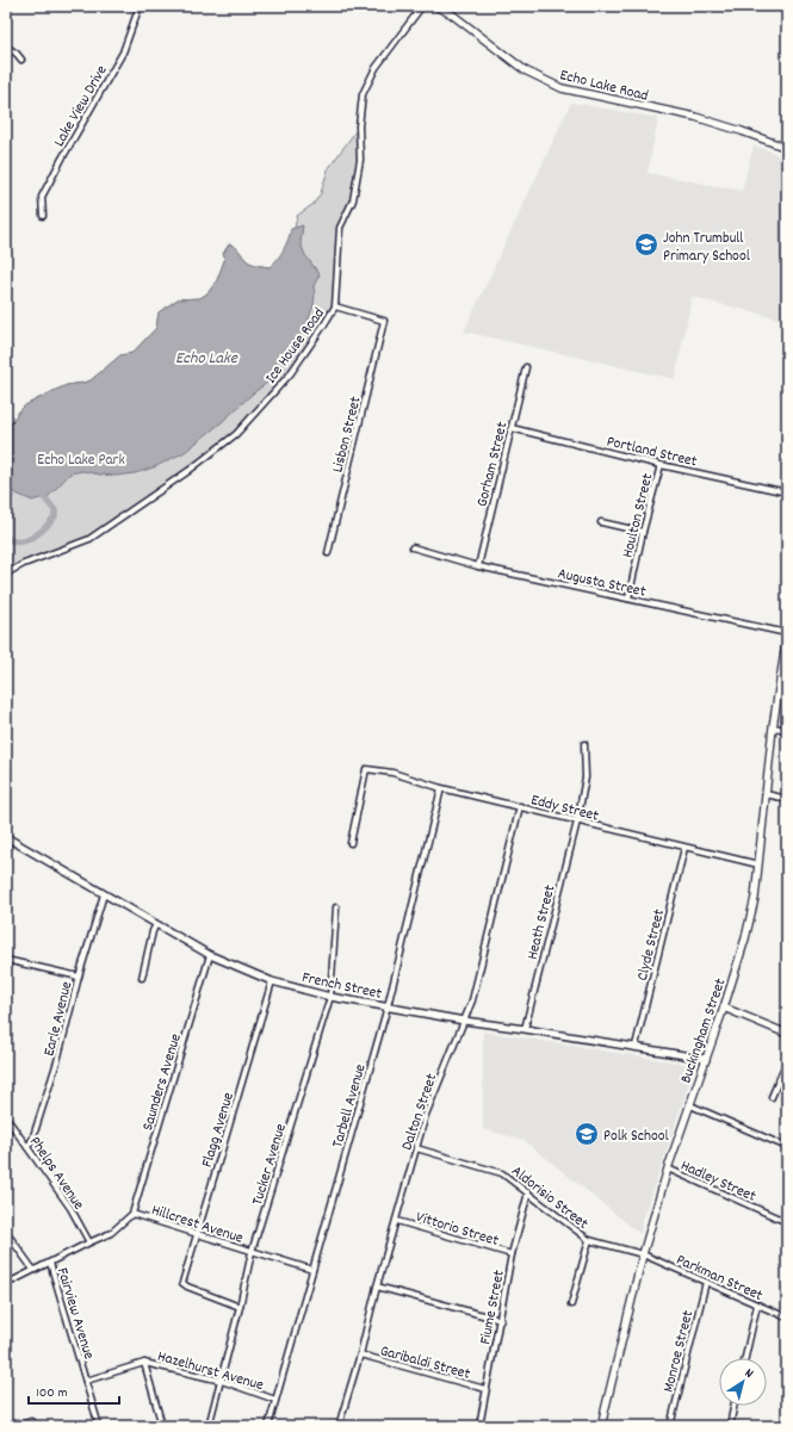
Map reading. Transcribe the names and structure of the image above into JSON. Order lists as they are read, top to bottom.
{
  "streets": {
    "main road": ["Echo Lake Road", "Buckingham Street"],
    "street": [
      "Lake View Drive",
      "Ice House Road",
      "Lisbon Street",
      "Portland Street",
      "Gorham Street",
      "Houlton Street",
      "Augusta Street",
      "Eddy Street",
      "Heath Street",
      "Clyde Street",
      "French Street",
      "Earle Avenue",
      "Saunders Avenue",
      "Tarbell Avenue",
      "Dalton Street",
      "Flagg Avenue",
      "Tucker Avenue",
      "Phelps Avenue",
      "Hadley Street",
      "Aldorisio Street",
      "Hillcrest Avenue",
      "Vittorio Street",
      "Parkman Street",
      "Fiume Street",
      "Fairview Avenue",
      "Monroe Street",
      "Garibaldi Street",
      "Hazelhurst Avenue"
    ]
  },
  "crossings": [
    ["Ice House Road", "Lisbon Street"],
    ["Portland Street", "Gorham Street"],
    ["Portland Street", "Houlton Street"],
    ["Gorham Street", "Augusta Street"],
    ["Houlton Street", "Augusta Street"],
    ["Augusta Street", "Buckingham Street"],
    ["Eddy Street", "Heath Street"],
    ["Eddy Street", "Clyde Street"],
    ["Eddy Street", "Buckingham Street"],
    ["Eddy Street", "Tarbell Avenue"],
    ["Eddy Street", "Dalton Street"],
    ["Heath Street", "French Street"],
    ["Clyde Street", "French Street"],
    ["French Street", "Earle Avenue"],
    ["French Street", "Buckingham Street"],
    ["French Street", "Saunders Avenue"],
    ["French Street", "Tarbell Avenue"],
    ["French Street", "Dalton Street"],
    ["French Street", "Flagg Avenue"],
    ["French Street", "Tucker Avenue"],
    ["Earle Avenue", "Phelps Avenue"],
    ["Buckingham Street", "Hadley Street"],
    ["Buckingham Street", "Aldorisio Street"],
    ["Buckingham Street", "Parkman Street"],
    ["Saunders Avenue", "Hillcrest Avenue"],
    ["Tarbell Avenue", "Hillcrest Avenue"],
    ["Tarbell Avenue", "Hazelhurst Avenue"],
    ["Dalton Street", "Aldorisio Street"],
    ["Dalton Street", "Vittorio Street"],
    ["Dalton Street", "Garibaldi Street"],
    ["Flagg Avenue", "Tucker Avenue"],
    ["Flagg Avenue", "Hillcrest Avenue"],
    ["Tucker Avenue", "Hillcrest Avenue"],
    ["Tucker Avenue", "Hazelhurst Avenue"],
    ["Phelps Avenue", "Hillcrest Avenue"],
    ["Aldorisio Street", "Parkman Street"],
    ["Aldorisio Street", "Fiume Street"],
    ["Hillcrest Avenue", "Fairview Avenue"],
    ["Vittorio Street", "Fiume Street"],
    ["Parkman Street", "Monroe Street"],
    ["Fiume Street", "Garibaldi Street"],
    ["Fairview Avenue", "Hazelhurst Avenue"]
  ],
  "water": ["Echo Lake"],
  "parks": ["Echo Lake Park"],
  "places": {
    "school or university": ["John Trumbull Primary School", "Polk School"]
  },
  "scale_bar": "100 m",
  "north": "top right"
}
